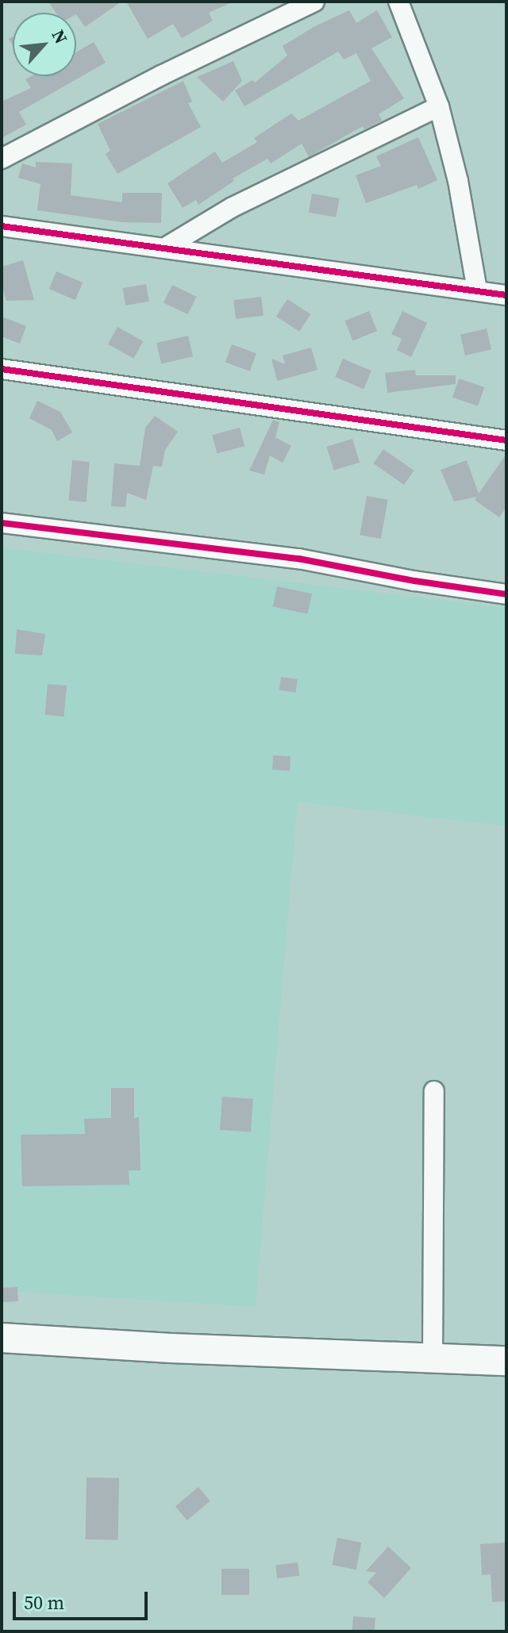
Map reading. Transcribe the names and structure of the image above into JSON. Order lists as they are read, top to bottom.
{
  "scale_bar": "50 m",
  "north": "top right"
}
